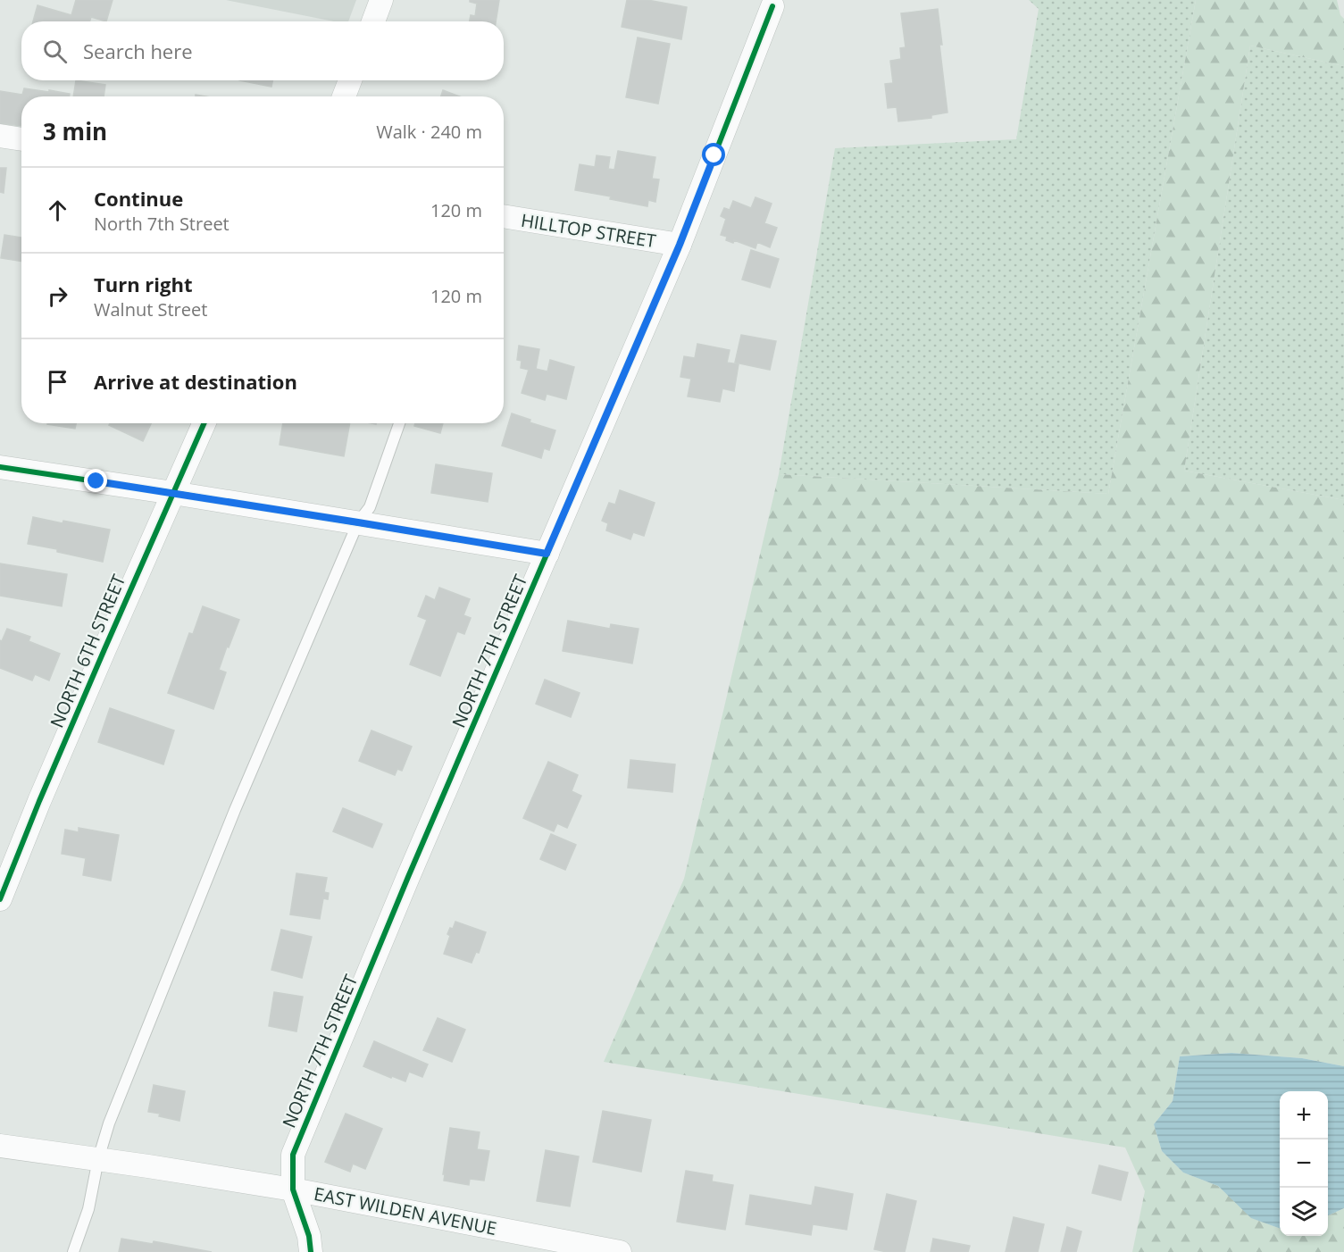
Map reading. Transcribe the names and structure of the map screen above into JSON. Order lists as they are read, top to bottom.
{
  "streets": {
    "street": [
      "HILLTOP STREET",
      "NORTH 6TH STREET",
      "NORTH 7TH STREET",
      "EAST WILDEN AVENUE"
    ]
  },
  "crossings": [
    ["HILLTOP STREET", "NORTH 7TH STREET"],
    ["NORTH 7TH STREET", "EAST WILDEN AVENUE"]
  ],
  "page": {
    "search": "Search here",
    "heading": ["3 min", "Walk · 240 m"],
    "list": [
      ["Continue", "North 7th Street", "120 m"],
      ["Turn right", "Walnut Street", "120 m"],
      "Arrive at destination"
    ],
    "map_buttons": ["+", "−"]
  }
}
